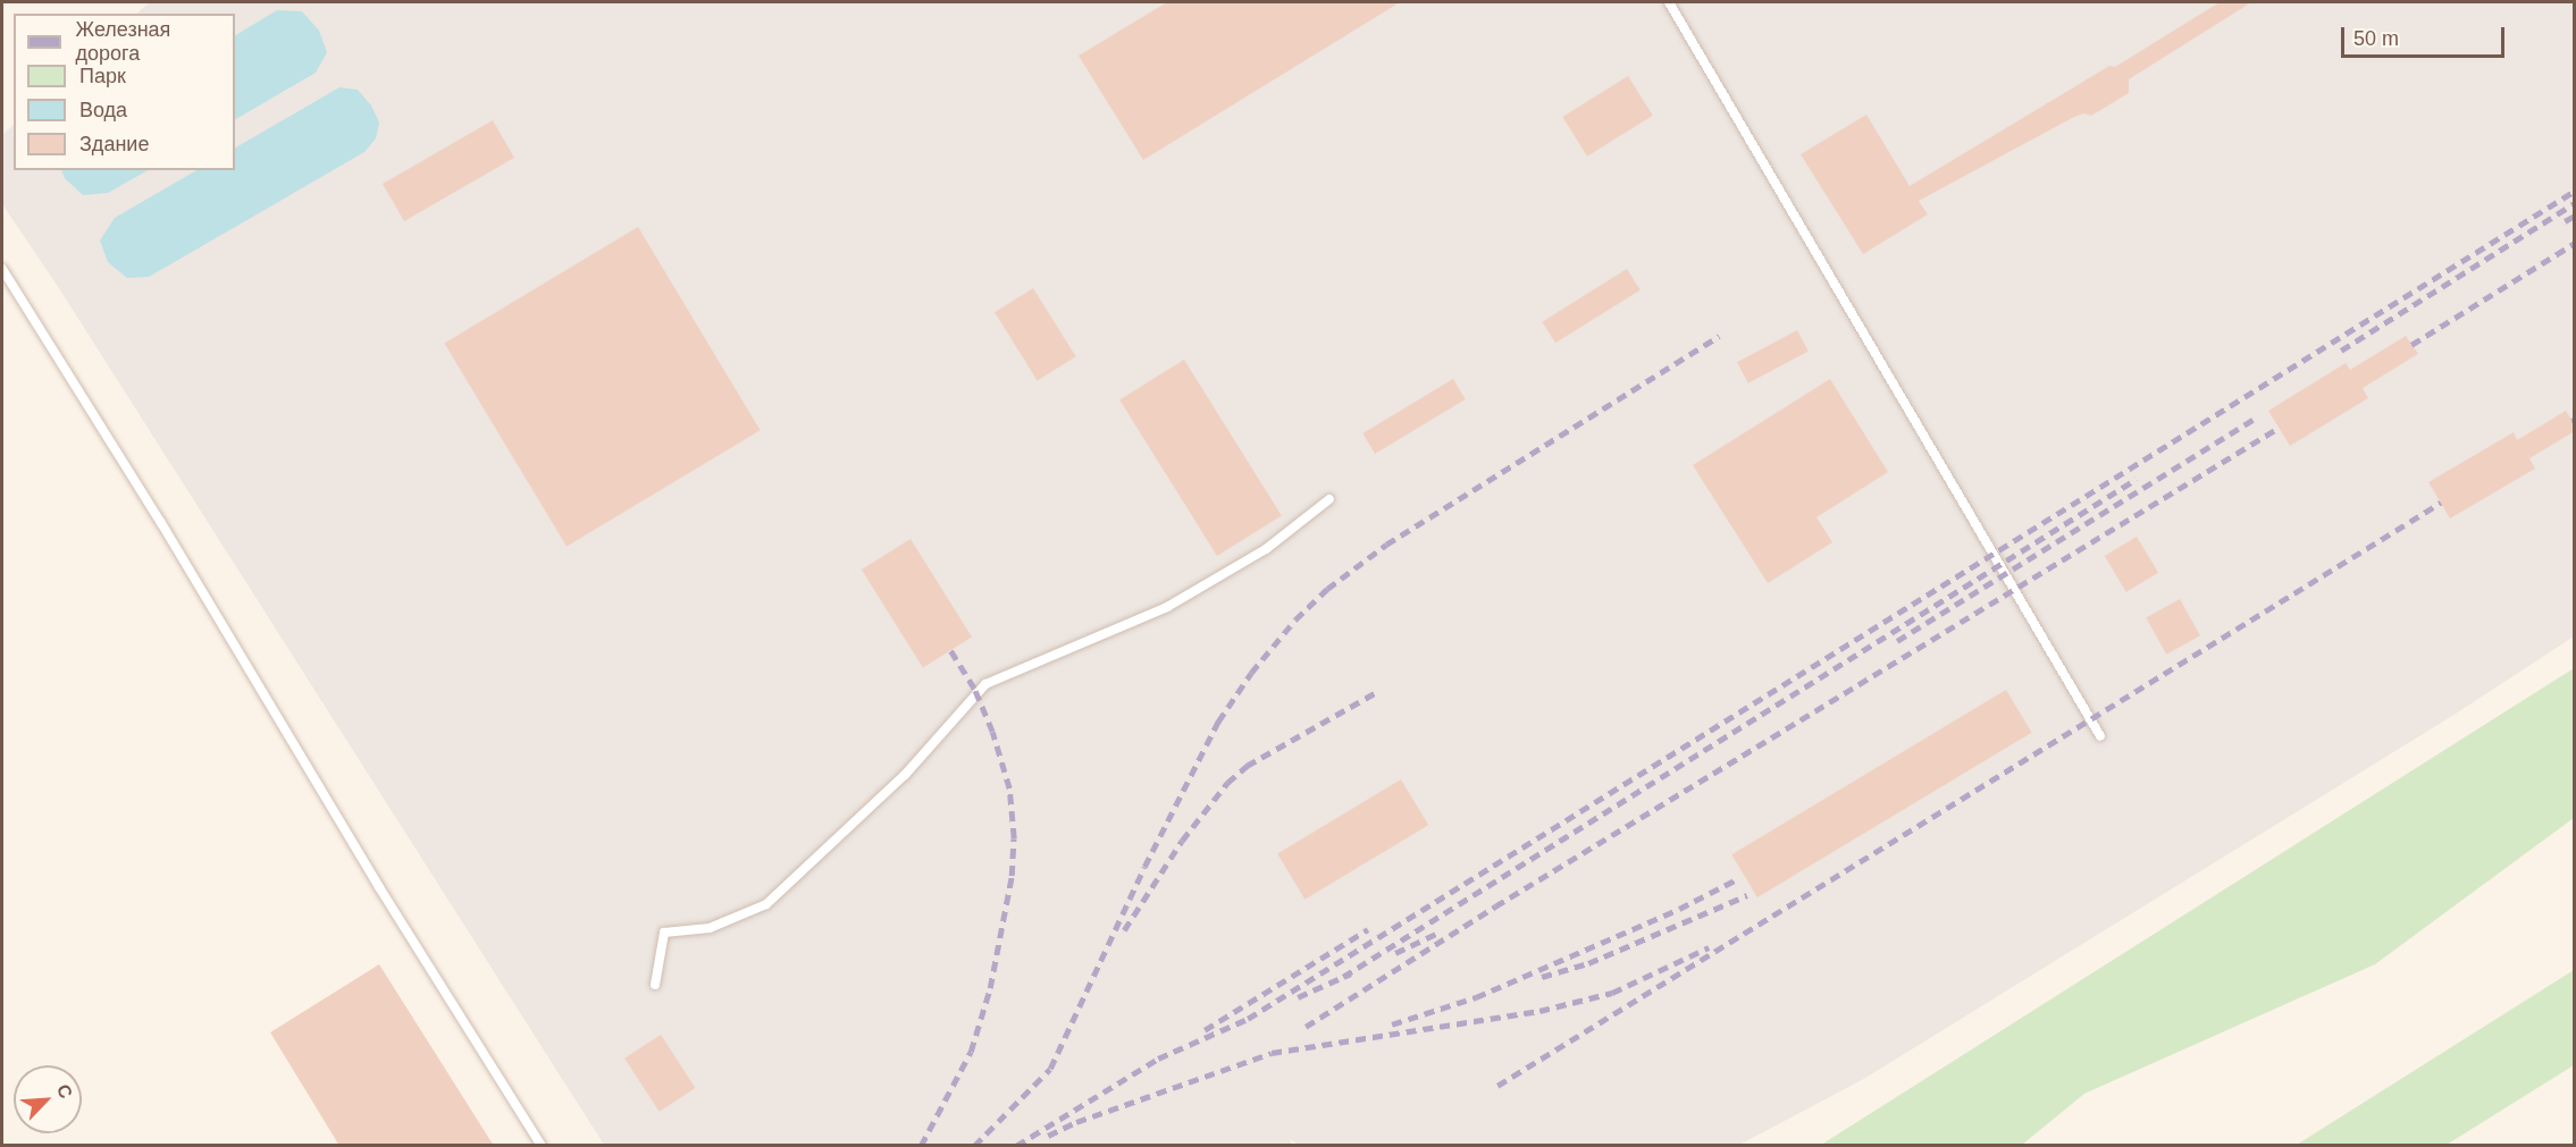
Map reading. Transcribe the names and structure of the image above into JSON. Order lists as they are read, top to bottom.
{
  "legend": [
    "Железная дорога",
    "Парк",
    "Вода",
    "Здание"
  ],
  "scale_bar": "50 m",
  "north": "top right"
}
